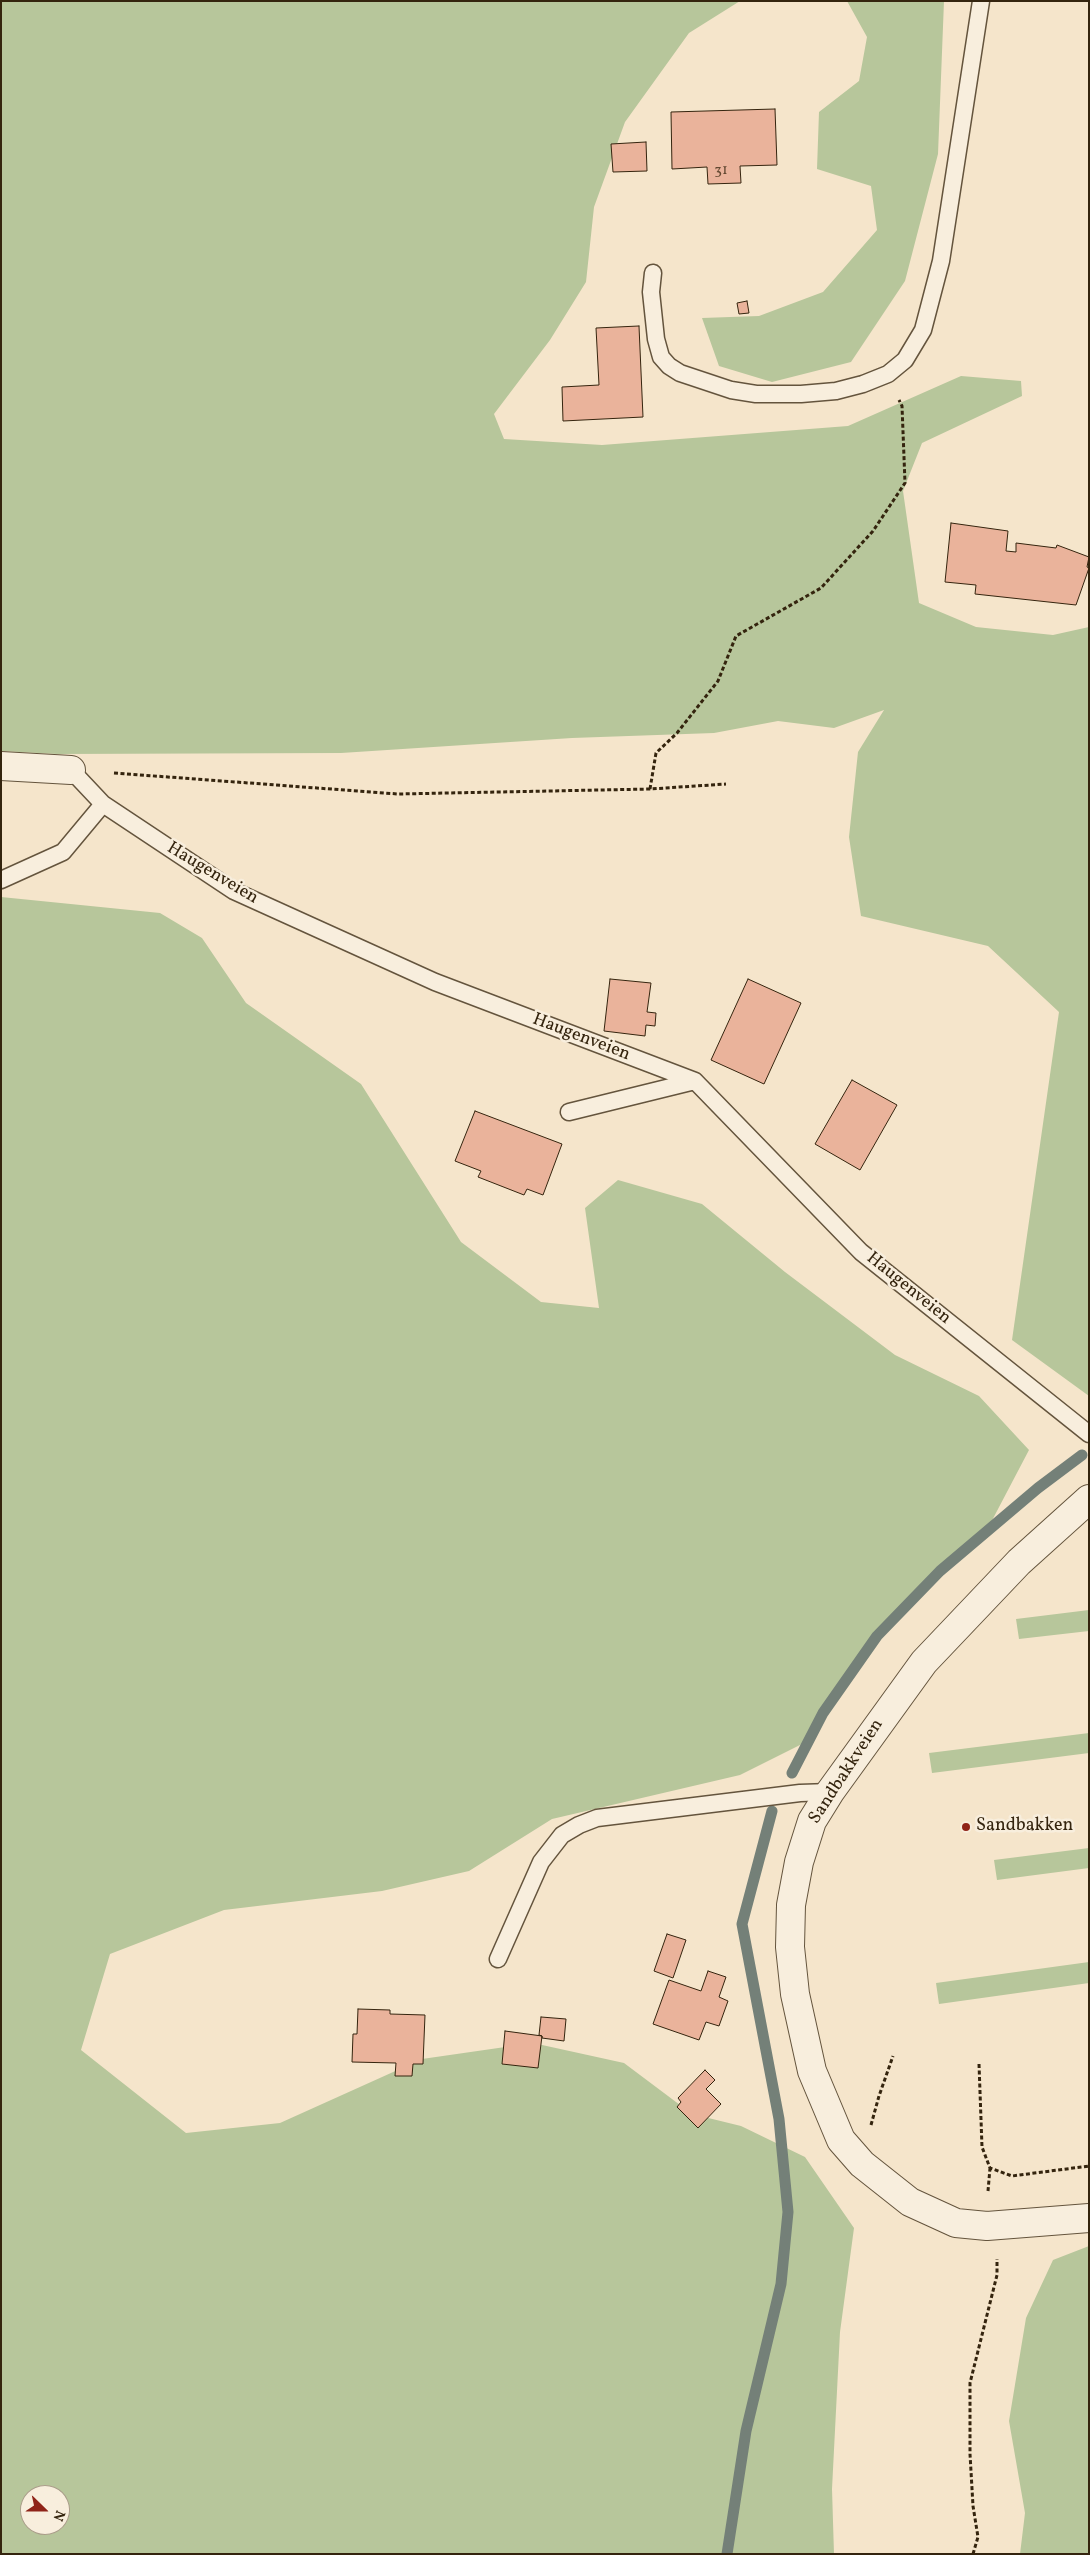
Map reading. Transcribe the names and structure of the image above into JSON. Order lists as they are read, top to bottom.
{
  "streets": {
    "street": ["Sandbakkveien"],
    "lane": ["Haugenveien"]
  },
  "places": ["Sandbakken"],
  "house_numbers": ["31"],
  "north": "right"
}
